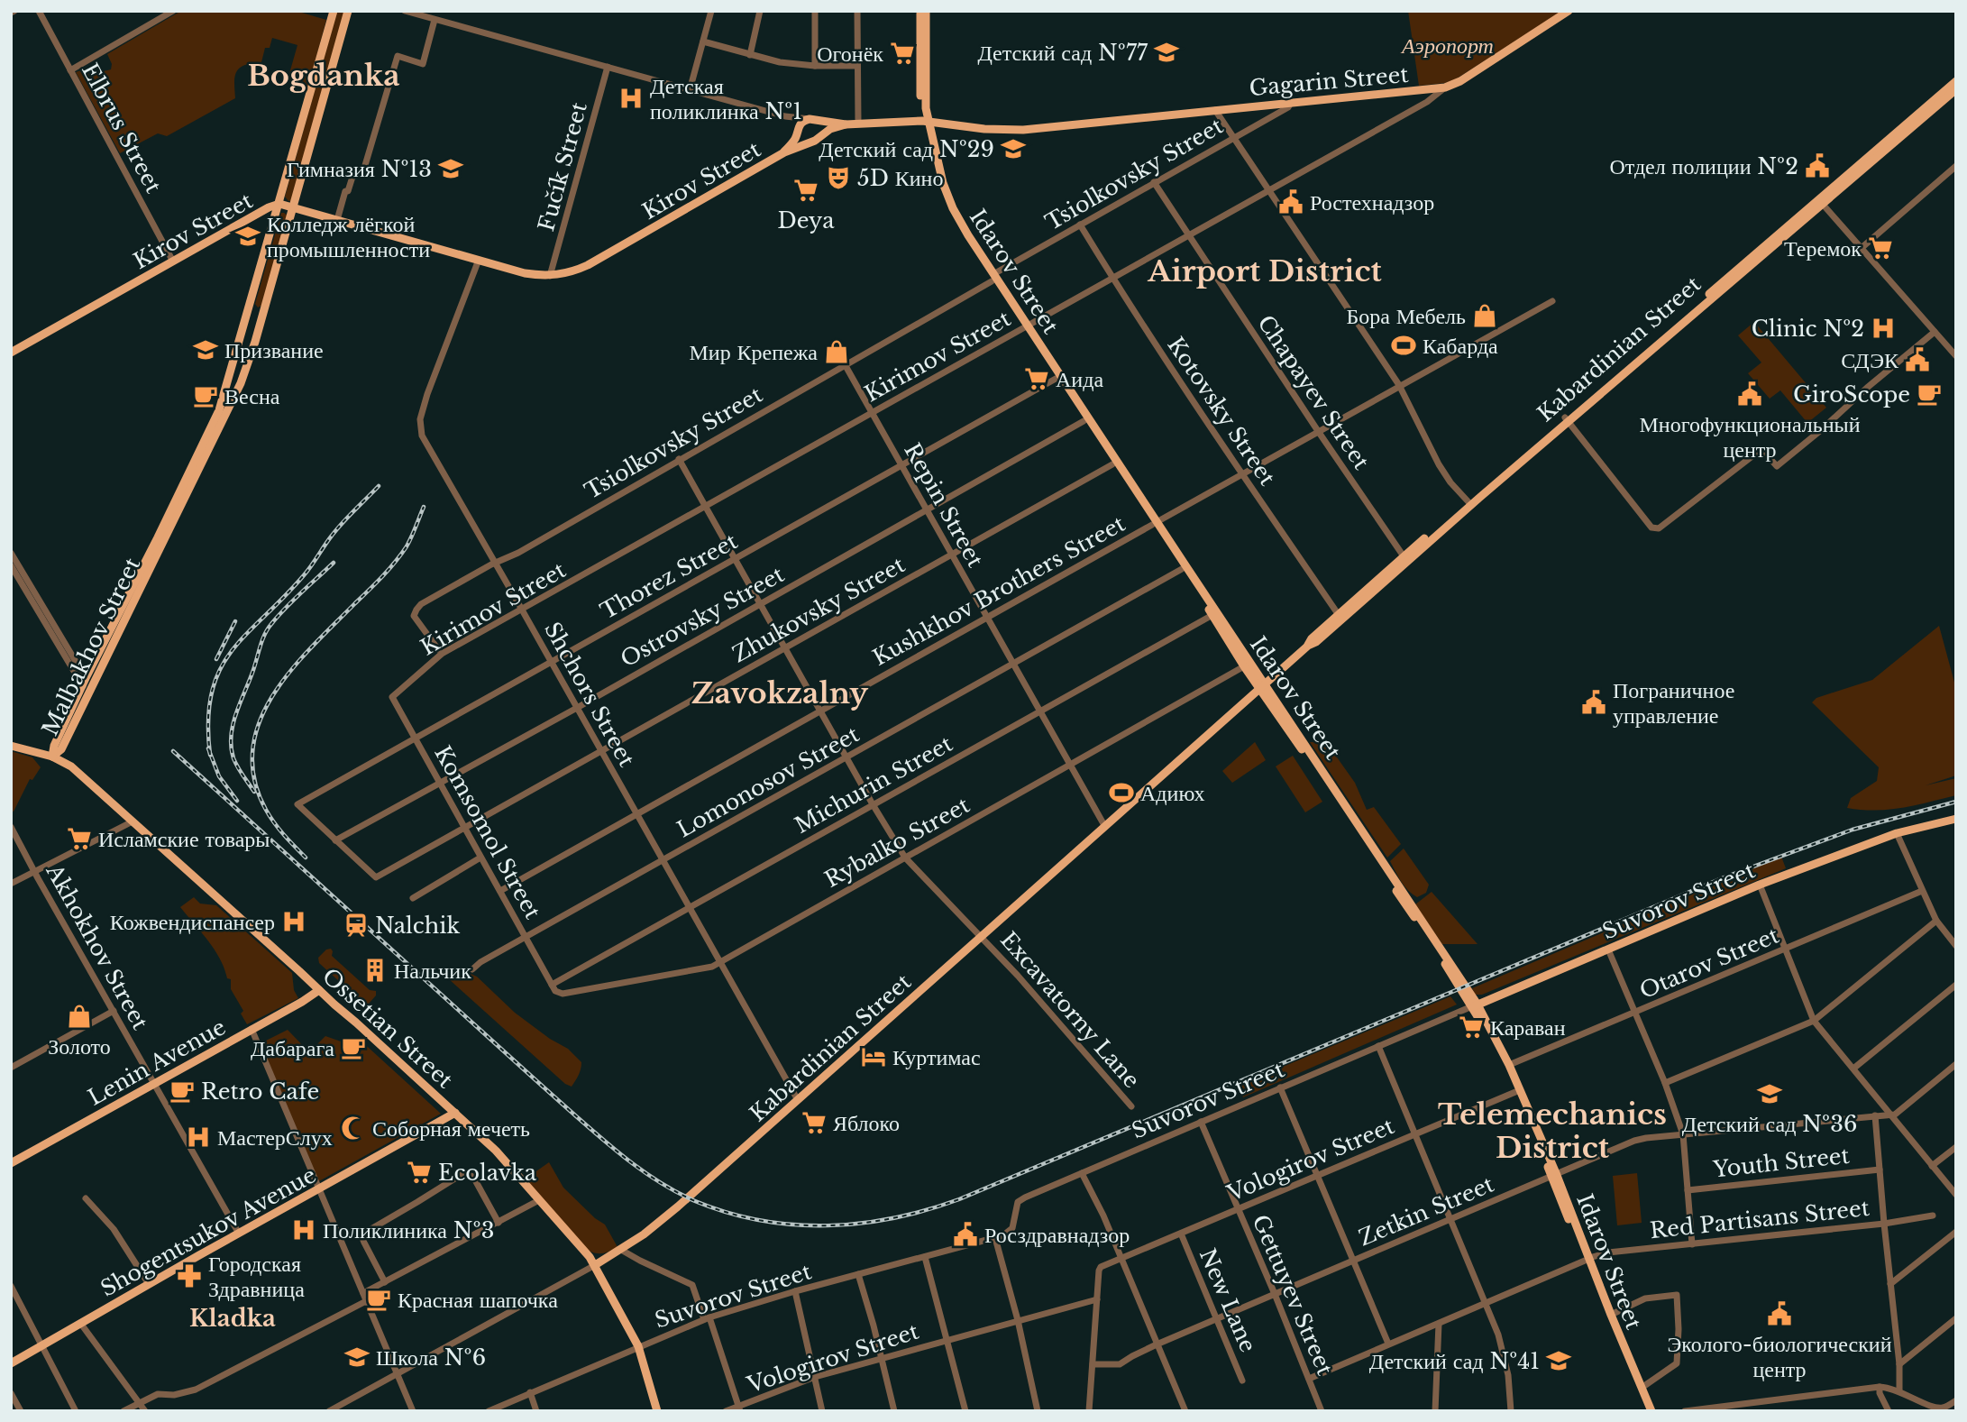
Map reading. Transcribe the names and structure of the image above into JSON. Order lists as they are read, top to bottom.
{
  "streets": {
    "main road": [
      "Gagarin Street",
      "Kirov Street",
      "Idarov Street",
      "Kabardinian Street",
      "Kirimov Street",
      "Malbakhov Street",
      "Suvorov Street",
      "Ossetian Street",
      "Lenin Avenue",
      "Shogentsukov Avenue"
    ],
    "street": [
      "Elbrus Street",
      "Fučík Street",
      "Tsiolkovsky Street",
      "Chapayev Street",
      "Kotovsky Street",
      "Repin Street",
      "Thorez Street",
      "Kushkhov Brothers Street",
      "Zhukovsky Street",
      "Ostrovsky Street",
      "Shchors Street",
      "Lomonosov Street",
      "Michurin Street",
      "Komsomol Street",
      "Rybalko Street",
      "Akhokhov Street",
      "Otarov Street",
      "Excavatorny Lane",
      "Vologirov Street",
      "Youth Street",
      "Zetkin Street",
      "Red Partisans Street",
      "Gettuyev Street",
      "New Lane"
    ]
  },
  "crossings": [
    ["Gagarin Street", "Tsiolkovsky Street"],
    ["Gagarin Street", "Idarov Street"],
    ["Gagarin Street", "Kirimov Street"],
    ["Elbrus Street", "Kirov Street"],
    ["Fučík Street", "Kirov Street"],
    ["Tsiolkovsky Street", "Idarov Street"],
    ["Tsiolkovsky Street", "Chapayev Street"],
    ["Tsiolkovsky Street", "Kotovsky Street"],
    ["Tsiolkovsky Street", "Repin Street"],
    ["Tsiolkovsky Street", "Shchors Street"],
    ["Tsiolkovsky Street", "Excavatorny Lane"],
    ["Kirov Street", "Malbakhov Street"],
    ["Kirov Street", "Shchors Street"],
    ["Idarov Street", "Kabardinian Street"],
    ["Idarov Street", "Kirimov Street"],
    ["Idarov Street", "Thorez Street"],
    ["Idarov Street", "Kushkhov Brothers Street"],
    ["Idarov Street", "Zhukovsky Street"],
    ["Idarov Street", "Ostrovsky Street"],
    ["Idarov Street", "Lomonosov Street"],
    ["Idarov Street", "Michurin Street"],
    ["Idarov Street", "Rybalko Street"],
    ["Idarov Street", "Suvorov Street"],
    ["Idarov Street", "Otarov Street"],
    ["Idarov Street", "Vologirov Street"],
    ["Idarov Street", "Zetkin Street"],
    ["Idarov Street", "Red Partisans Street"],
    ["Kabardinian Street", "Chapayev Street"],
    ["Kabardinian Street", "Kotovsky Street"],
    ["Kabardinian Street", "Repin Street"],
    ["Kabardinian Street", "Shchors Street"],
    ["Kabardinian Street", "Excavatorny Lane"],
    ["Kabardinian Street", "Ossetian Street"],
    ["Kirimov Street", "Chapayev Street"],
    ["Kirimov Street", "Kotovsky Street"],
    ["Kirimov Street", "Repin Street"],
    ["Kirimov Street", "Shchors Street"],
    ["Kirimov Street", "Komsomol Street"],
    ["Kirimov Street", "Excavatorny Lane"],
    ["Chapayev Street", "Kushkhov Brothers Street"],
    ["Kotovsky Street", "Kushkhov Brothers Street"],
    ["Repin Street", "Thorez Street"],
    ["Repin Street", "Kushkhov Brothers Street"],
    ["Repin Street", "Zhukovsky Street"],
    ["Repin Street", "Ostrovsky Street"],
    ["Repin Street", "Lomonosov Street"],
    ["Repin Street", "Michurin Street"],
    ["Repin Street", "Rybalko Street"],
    ["Thorez Street", "Zhukovsky Street"],
    ["Thorez Street", "Ostrovsky Street"],
    ["Thorez Street", "Shchors Street"],
    ["Thorez Street", "Komsomol Street"],
    ["Thorez Street", "Excavatorny Lane"],
    ["Kushkhov Brothers Street", "Shchors Street"],
    ["Kushkhov Brothers Street", "Komsomol Street"],
    ["Kushkhov Brothers Street", "Excavatorny Lane"],
    ["Zhukovsky Street", "Ostrovsky Street"],
    ["Zhukovsky Street", "Shchors Street"],
    ["Zhukovsky Street", "Komsomol Street"],
    ["Zhukovsky Street", "Excavatorny Lane"],
    ["Ostrovsky Street", "Shchors Street"],
    ["Ostrovsky Street", "Komsomol Street"],
    ["Ostrovsky Street", "Excavatorny Lane"],
    ["Malbakhov Street", "Ossetian Street"],
    ["Shchors Street", "Lomonosov Street"],
    ["Shchors Street", "Michurin Street"],
    ["Shchors Street", "Rybalko Street"],
    ["Lomonosov Street", "Komsomol Street"],
    ["Lomonosov Street", "Excavatorny Lane"],
    ["Michurin Street", "Komsomol Street"],
    ["Michurin Street", "Rybalko Street"],
    ["Michurin Street", "Excavatorny Lane"],
    ["Komsomol Street", "Rybalko Street"],
    ["Rybalko Street", "Excavatorny Lane"],
    ["Suvorov Street", "Ossetian Street"],
    ["Suvorov Street", "Gettuyev Street"],
    ["Akhokhov Street", "Lenin Avenue"],
    ["Akhokhov Street", "Shogentsukov Avenue"],
    ["Ossetian Street", "Lenin Avenue"],
    ["Ossetian Street", "Shogentsukov Avenue"],
    ["Vologirov Street", "Gettuyev Street"],
    ["Vologirov Street", "New Lane"],
    ["Zetkin Street", "Gettuyev Street"],
    ["Zetkin Street", "New Lane"],
    ["Red Partisans Street", "Gettuyev Street"]
  ],
  "districts": [
    "Bogdanka",
    "Airport District",
    "Zavokzalny",
    "Telemechanics District",
    "Kladka"
  ],
  "parks": ["Аэропорт"],
  "places": {
    "school or university": [
      "Детский сад №77",
      "Детский сад №29",
      "Гимназия №13",
      "Колледж лёгкой промышленности",
      "Призвание",
      "Детский сад №36",
      "Школа №6",
      "Детский сад №41"
    ],
    "supermarket": [
      "Огонёк",
      "Deya",
      "Теремок",
      "Аида",
      "Исламские товары",
      "Караван",
      "Яблоко",
      "Ecolavka"
    ],
    "hospital": [
      "Детская поликлинка №1",
      "Clinic №2",
      "Кожвендиспансер",
      "МастерСлух",
      "Поликлиника №3"
    ],
    "public building": [
      "Отдел полиции №2",
      "Ростехнадзор",
      "СДЭК",
      "Многофункциональный центр",
      "Пограничное управление",
      "Росздравнадзор",
      "Эколого-биологический центр"
    ],
    "theatre": ["5D Кино"],
    "shop": ["Бора Мебель", "Мир Крепежа", "Золото"],
    "sports": ["Кабарда", "Адиюх"],
    "cafe": [
      "GiroScope",
      "Весна",
      "Дабарага",
      "Retro Cafe",
      "Красная шапочка"
    ],
    "station": ["Nalchik"],
    "building": ["Нальчик"],
    "hotel": ["Куртимас"],
    "mosque": ["Соборная мечеть"],
    "pharmacy": ["Городская Здравница"]
  }
}
